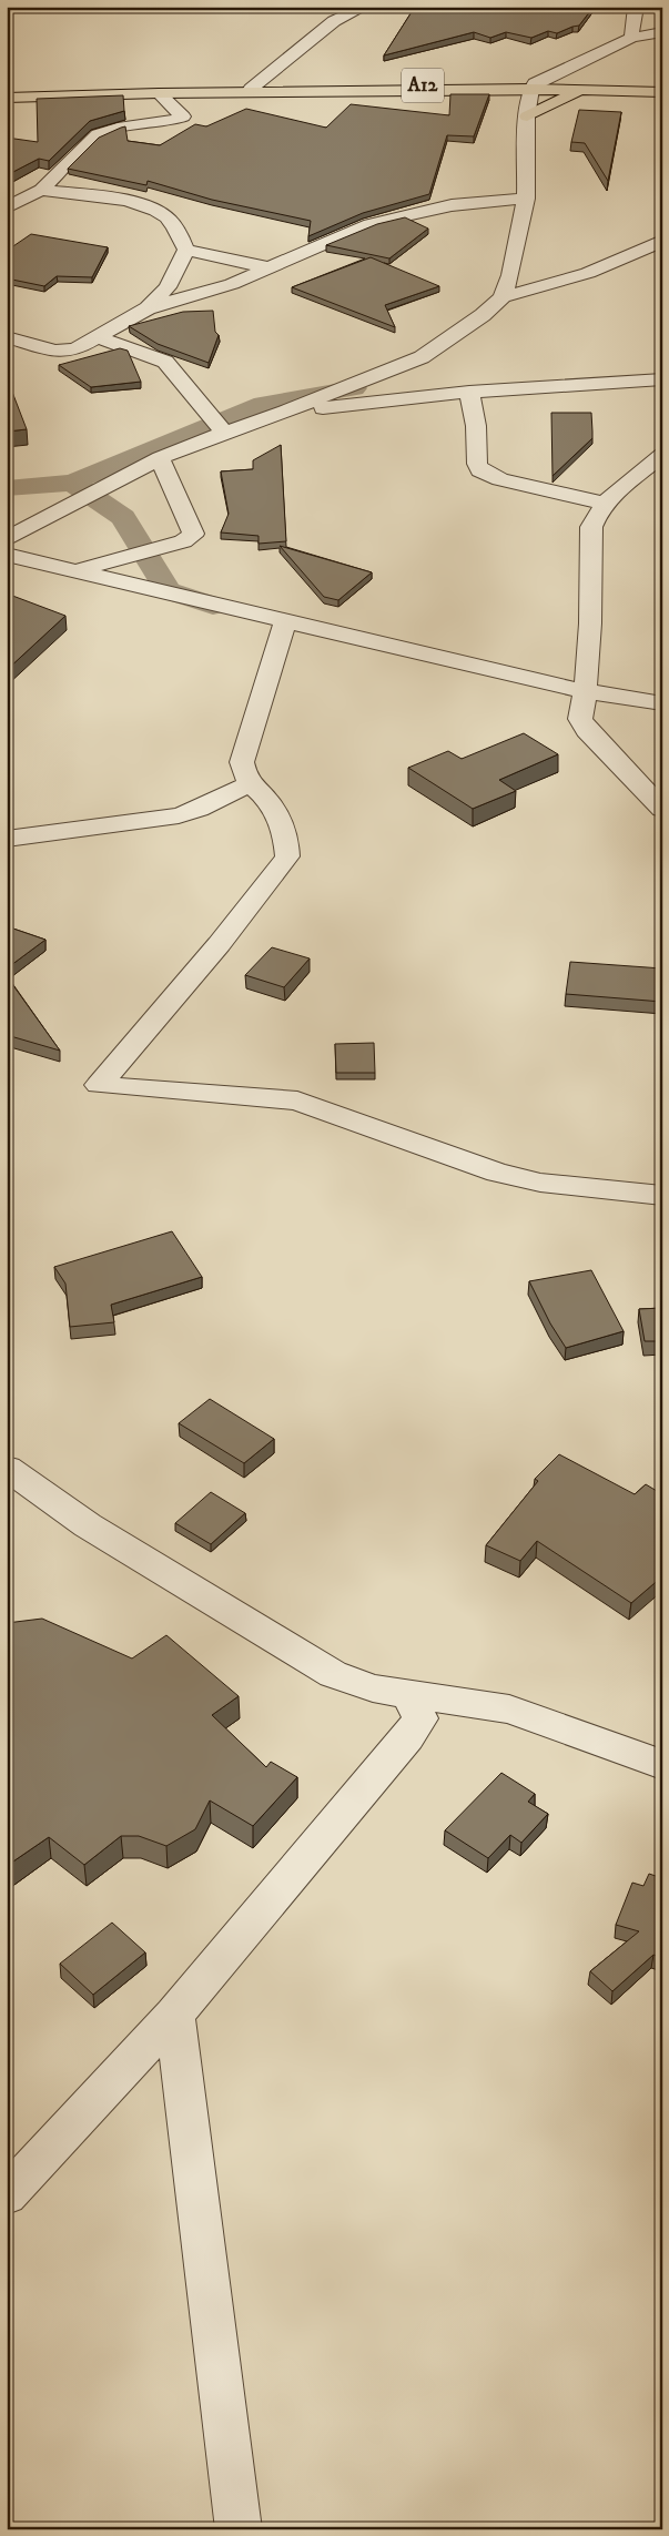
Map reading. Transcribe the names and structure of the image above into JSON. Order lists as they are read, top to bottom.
{
  "streets": {
    "main road": ["A12"]
  }
}
